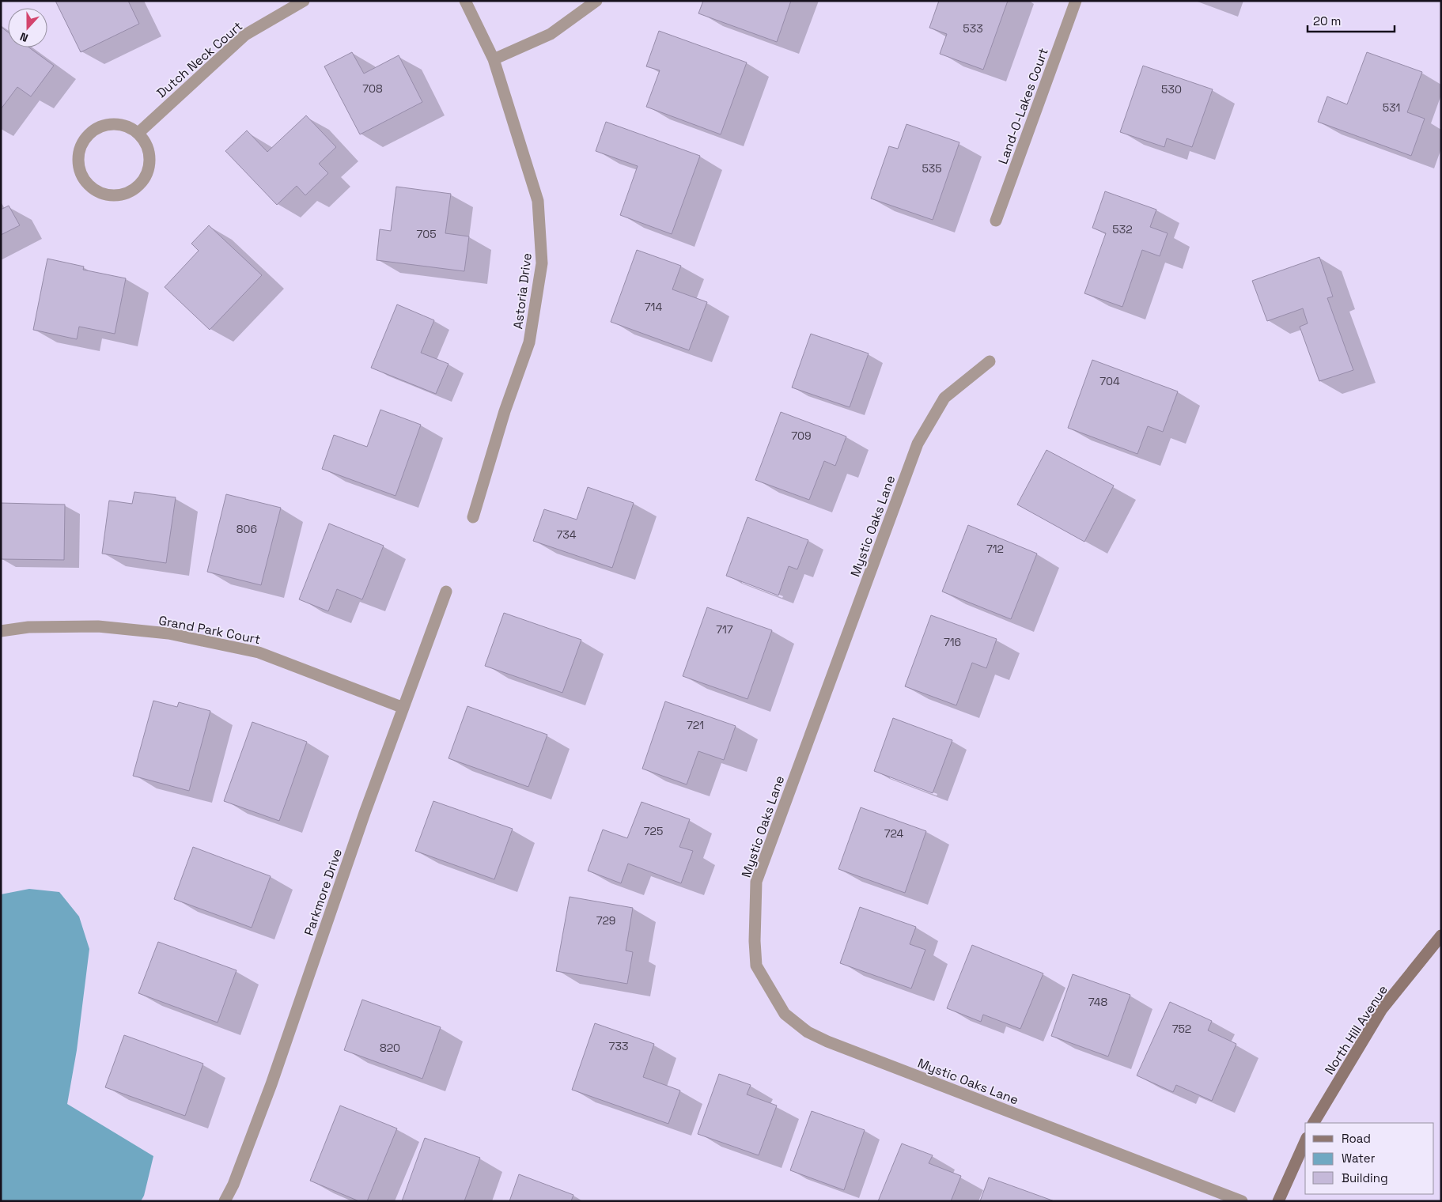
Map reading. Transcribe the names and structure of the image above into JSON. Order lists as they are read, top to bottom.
{
  "streets": {
    "street": [
      "Dutch Neck Court",
      "Land-O-Lakes Court",
      "Astoria Drive",
      "Mystic Oaks Lane",
      "Grand Park Court",
      "Parkmore Drive",
      "North Hill Avenue"
    ]
  },
  "crossings": [
    ["Grand Park Court", "Parkmore Drive"]
  ],
  "house_numbers": [
    "533",
    "708",
    "530",
    "531",
    "535",
    "532",
    "705",
    "714",
    "704",
    "709",
    "806",
    "734",
    "712",
    "717",
    "716",
    "721",
    "725",
    "724",
    "729",
    "748",
    "752",
    "733",
    "820"
  ],
  "legend": ["Road", "Water", "Building"],
  "scale_bar": "20 m",
  "north": "bottom"
}
